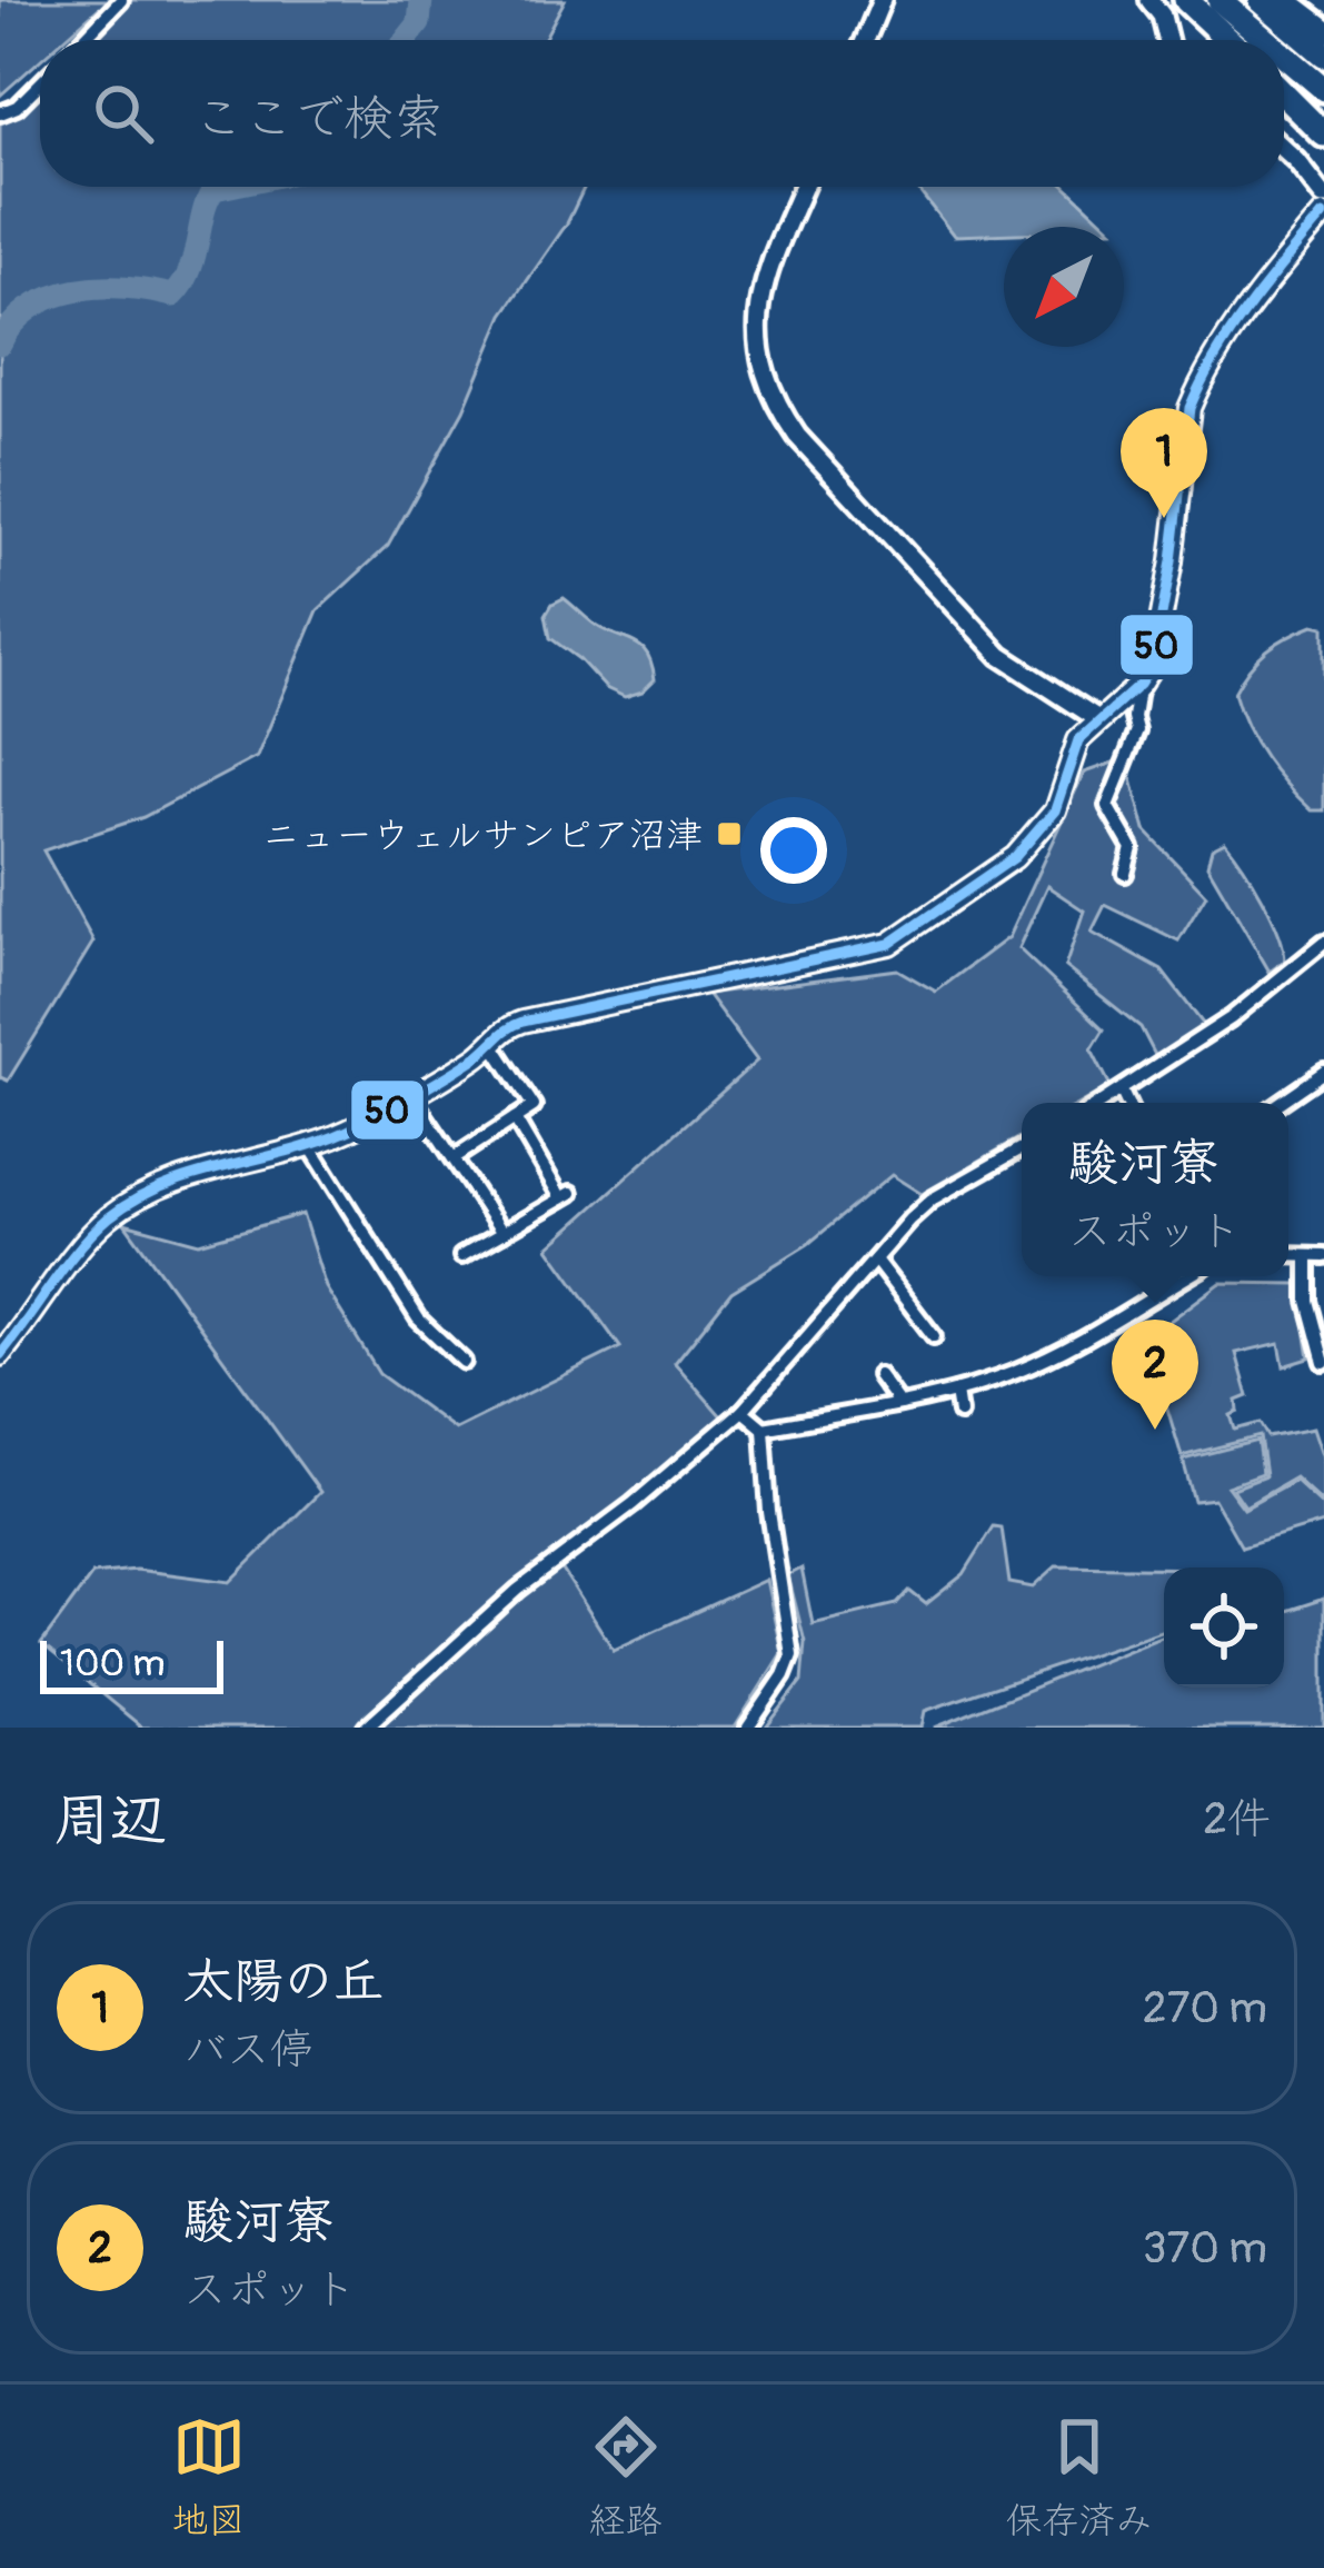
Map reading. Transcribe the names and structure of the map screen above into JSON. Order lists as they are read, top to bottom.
{
  "places": {
    "transit": ["ニューウェルサンピア沼津"]
  },
  "lines": ["transit line 50"],
  "scale_bar": "100 m",
  "north": "bottom left",
  "page": {
    "search": "ここで検索",
    "pins": ["1", "2"],
    "popup": ["駿河寮", "スポット"],
    "scale": "100 m",
    "heading": ["周辺", "2件"],
    "list": [
      {
        "mark": "1",
        "name": "太陽の丘",
        "note": "バス停",
        "value": "270 m"
      },
      {
        "mark": "2",
        "name": "駿河寮",
        "note": "スポット",
        "value": "370 m"
      }
    ],
    "nav": ["地図", "経路", "保存済み"]
  }
}
